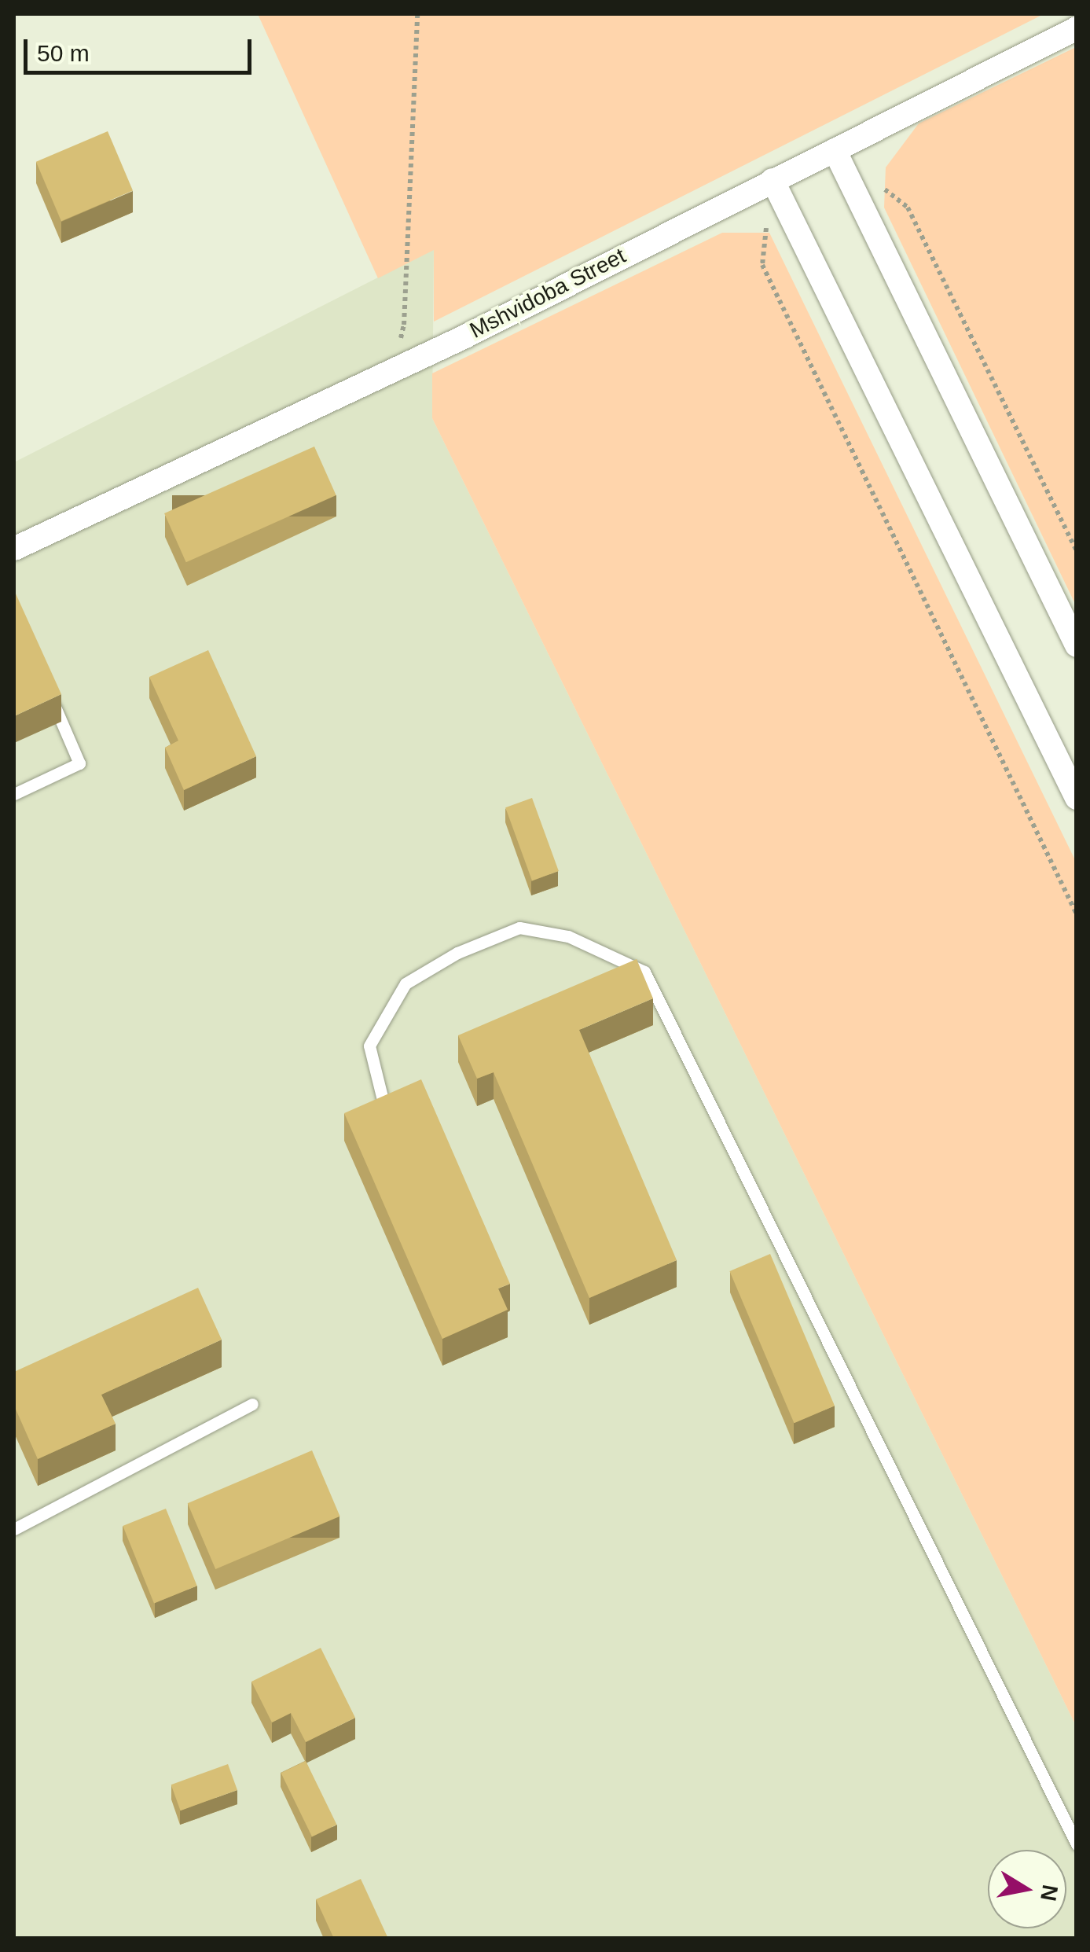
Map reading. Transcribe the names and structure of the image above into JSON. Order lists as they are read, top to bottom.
{
  "streets": {
    "street": ["Mshvidoba Street"]
  },
  "scale_bar": "50 m",
  "north": "right"
}
